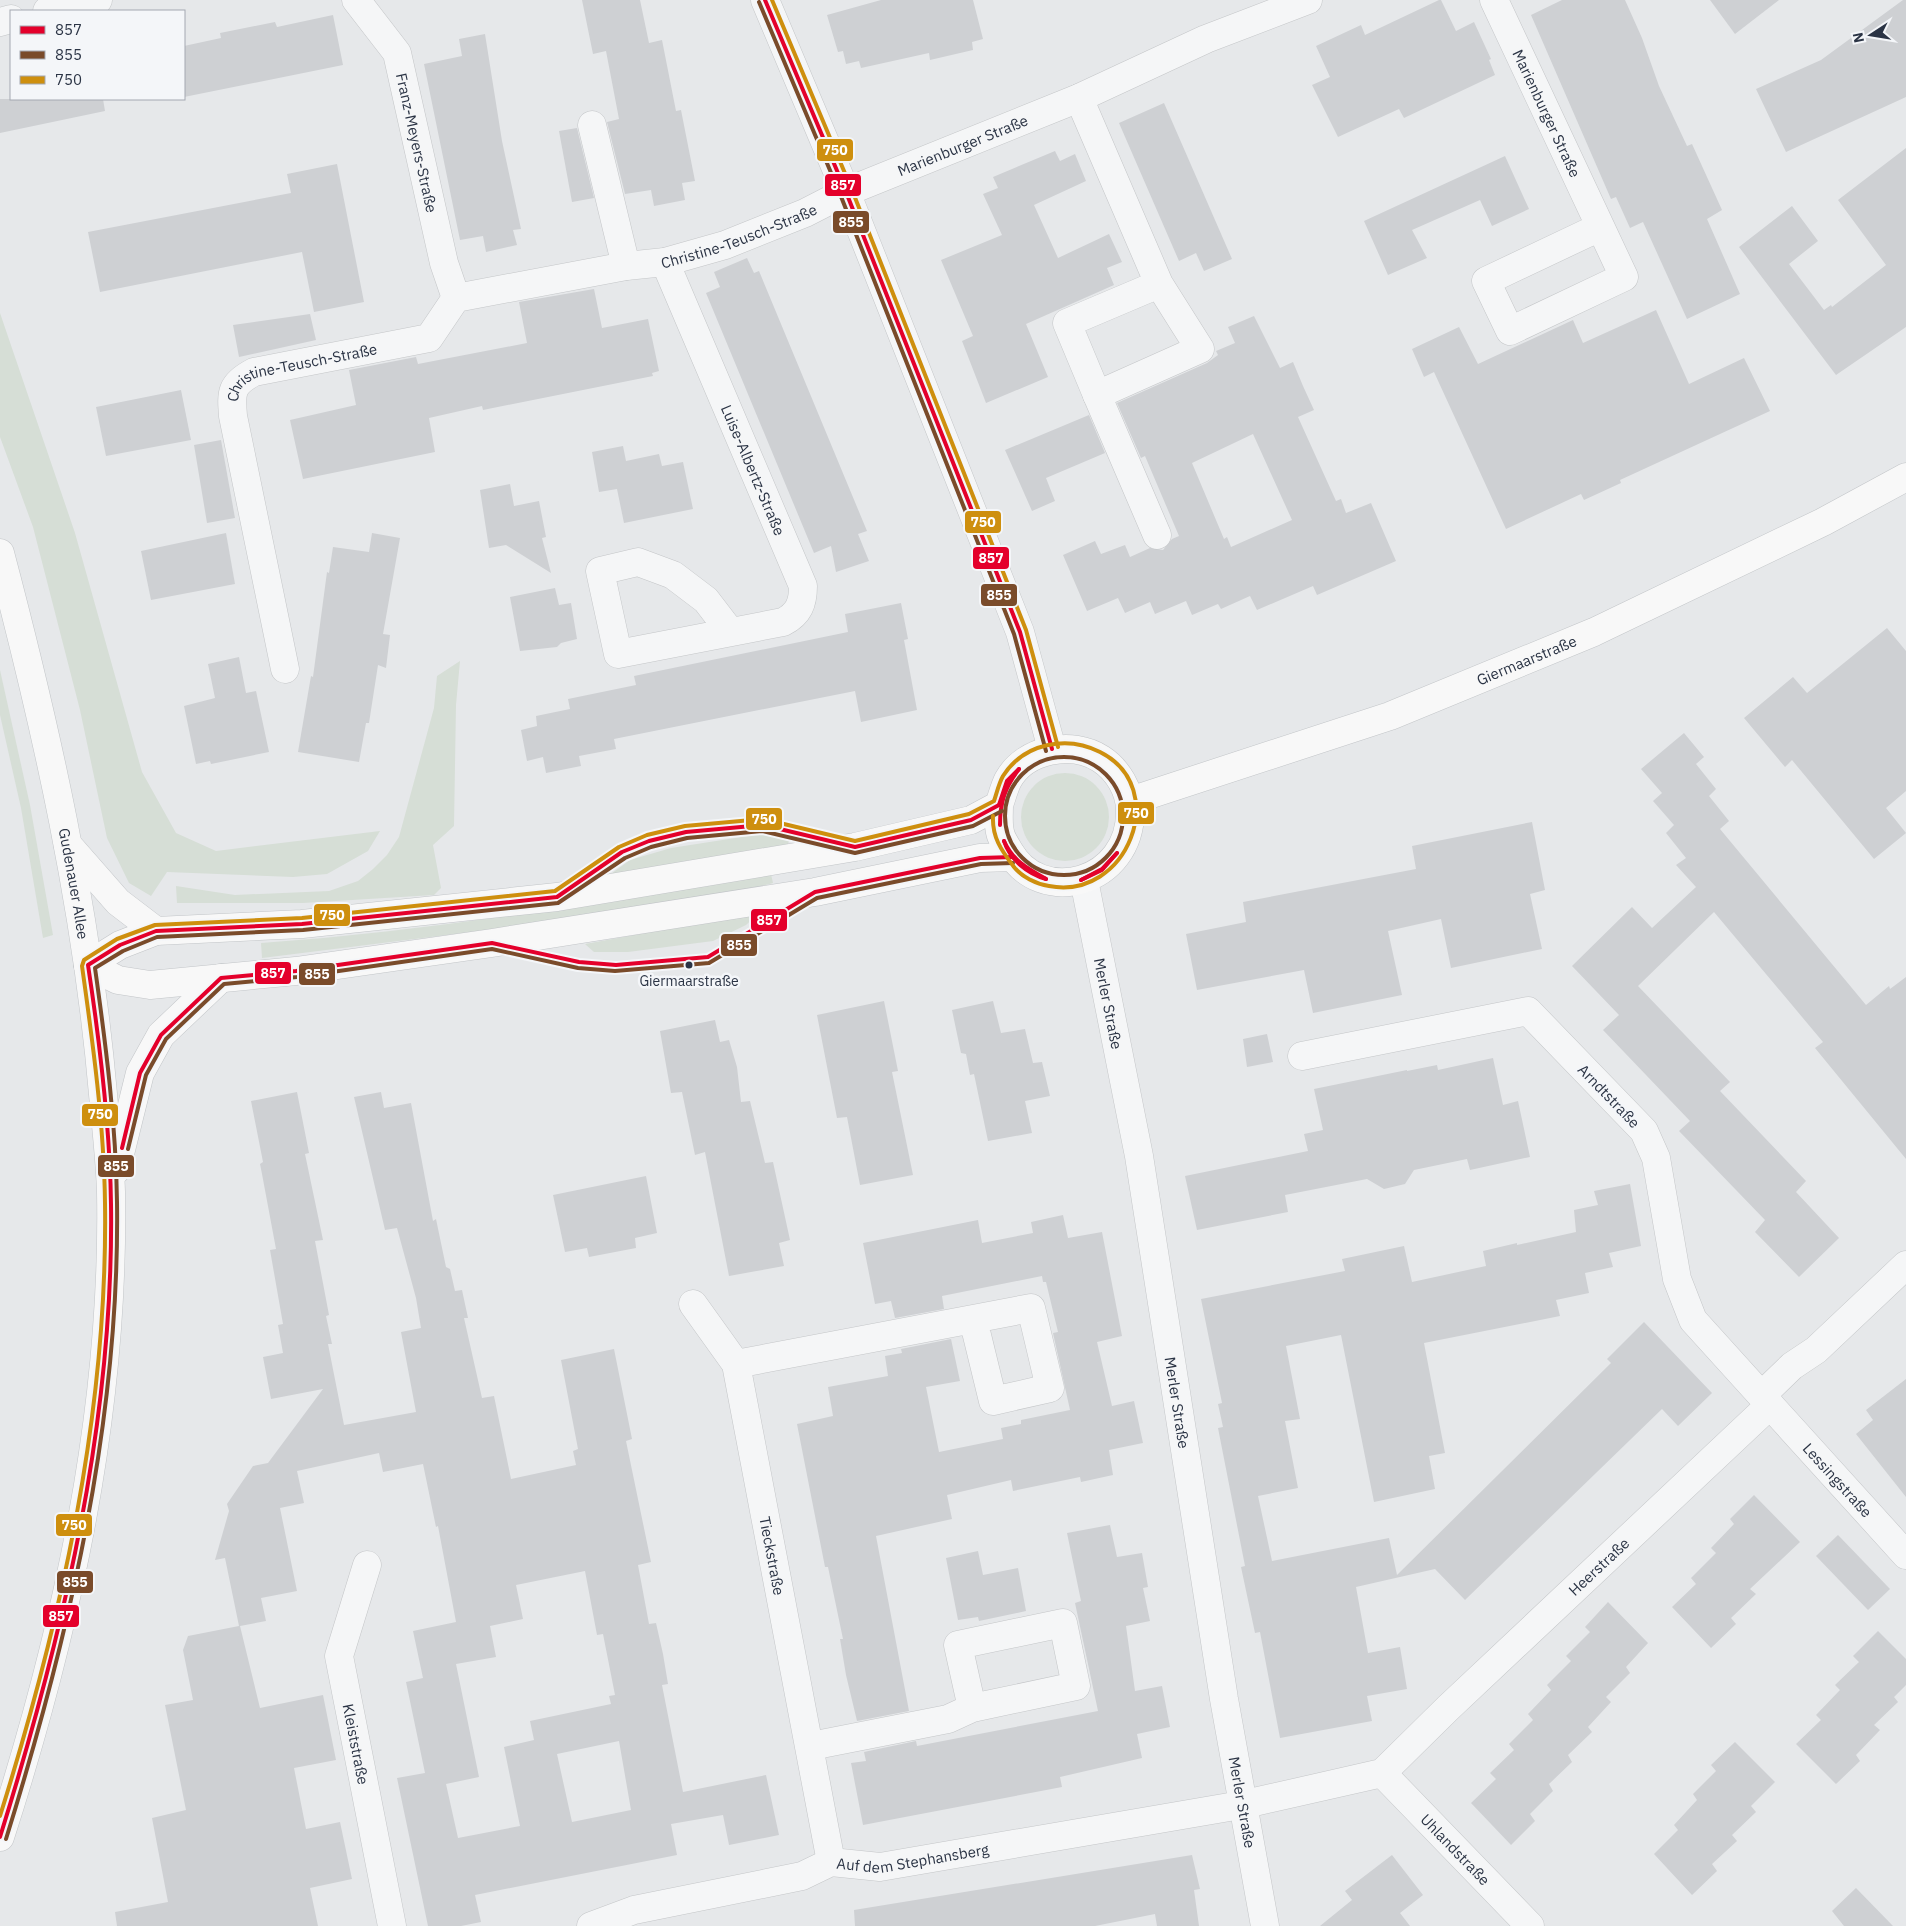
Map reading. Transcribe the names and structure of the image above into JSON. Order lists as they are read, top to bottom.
{
  "streets": {
    "main road": ["Giermaarstraße", "Gudenauer Allee"],
    "street": [
      "Marienburger Straße",
      "Franz-Meyers-Straße",
      "Christine-Teusch-Straße",
      "Luise-Albertz-Straße",
      "Merler Straße",
      "Arndtstraße",
      "Lessingstraße",
      "Tieckstraße",
      "Heerstraße",
      "Kleiststraße",
      "Uhlandstraße",
      "Auf dem Stephansberg"
    ]
  },
  "crossings": [
    ["Marienburger Straße", "Christine-Teusch-Straße"],
    ["Franz-Meyers-Straße", "Christine-Teusch-Straße"],
    ["Christine-Teusch-Straße", "Luise-Albertz-Straße"],
    ["Giermaarstraße", "Merler Straße"],
    ["Merler Straße", "Auf dem Stephansberg"],
    ["Arndtstraße", "Lessingstraße"],
    ["Arndtstraße", "Heerstraße"],
    ["Lessingstraße", "Heerstraße"],
    ["Tieckstraße", "Auf dem Stephansberg"],
    ["Heerstraße", "Uhlandstraße"]
  ],
  "places": ["Giermaarstraße"],
  "lines": ["transit line 857", "transit line 750", "transit line 855"],
  "legend": ["857", "855", "750"],
  "north": "left"
}
